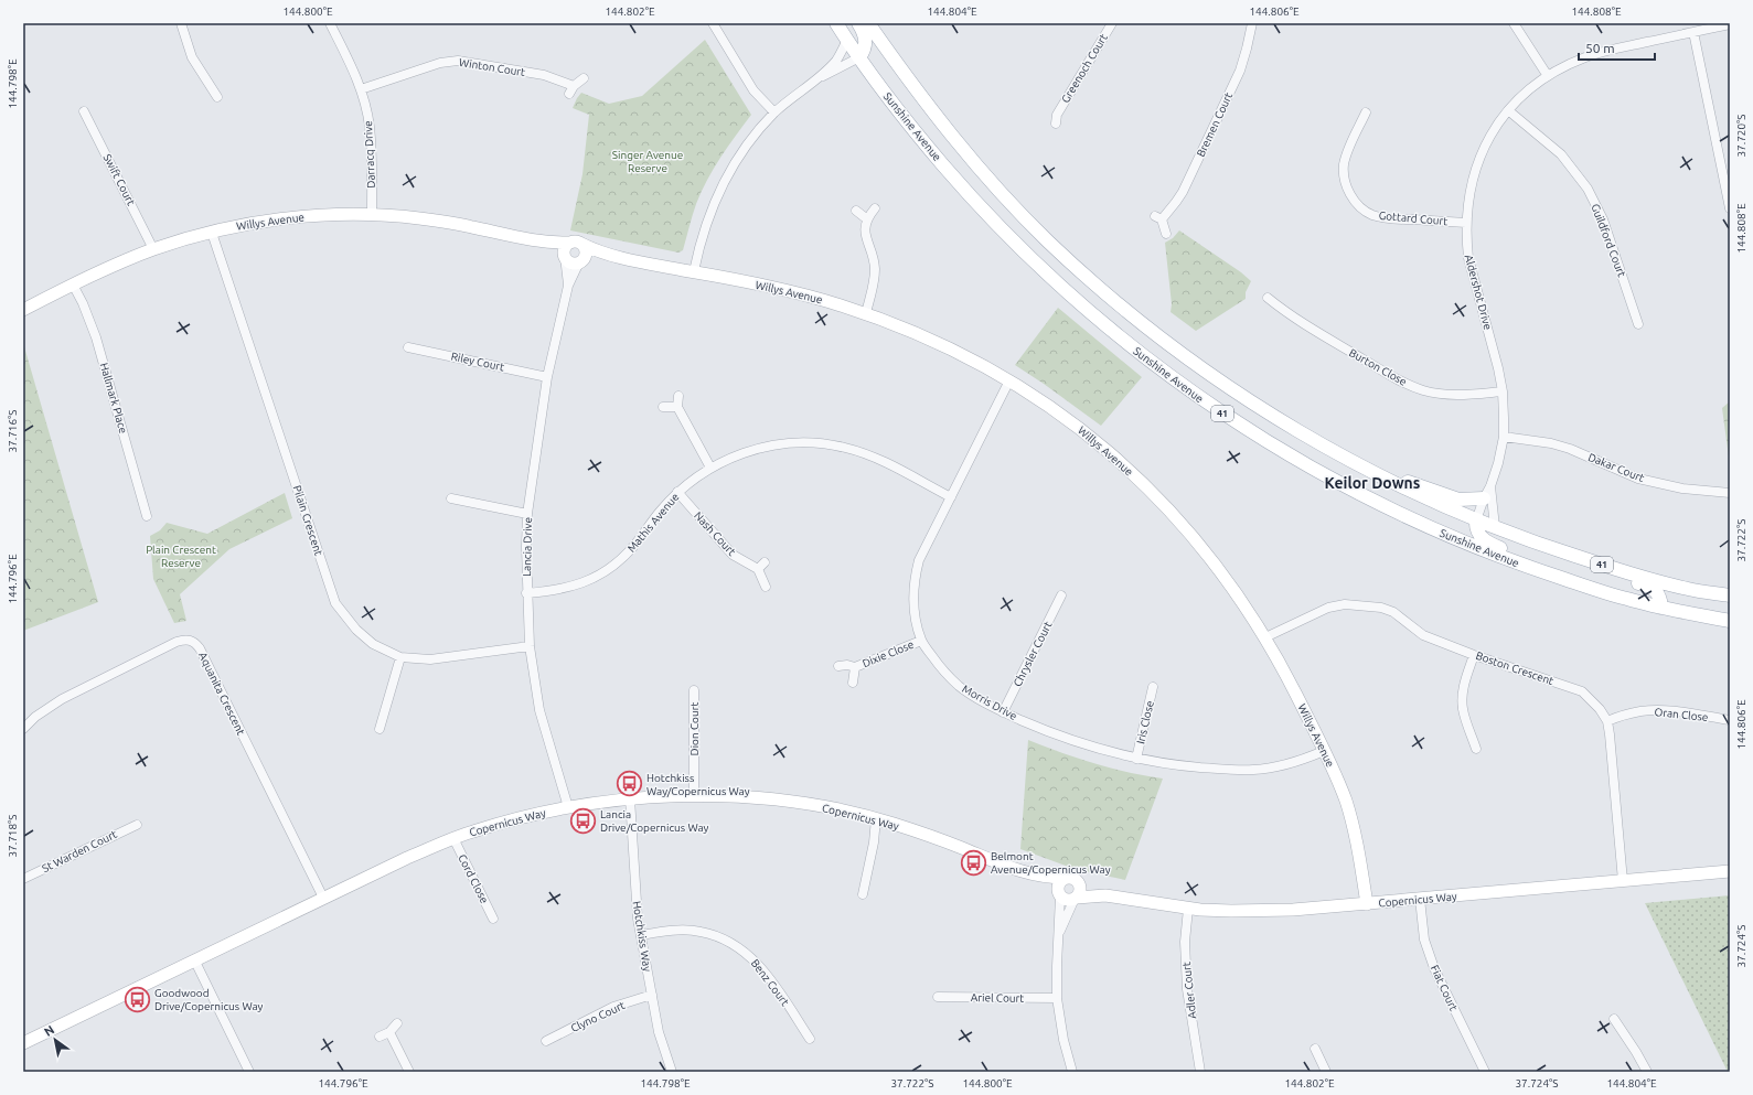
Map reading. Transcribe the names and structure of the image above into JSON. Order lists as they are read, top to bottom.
{
  "streets": {
    "main road": ["Sunshine Avenue", "41"],
    "street": [
      "Winton Court",
      "Greenoch Court",
      "Bremen Court",
      "Darracq Drive",
      "Swift Court",
      "Gottard Court",
      "Willys Avenue",
      "Guildford Court",
      "Aldershot Drive",
      "Riley Court",
      "Burton Close",
      "Hallmark Place",
      "Dakar Court",
      "Pilain Crescent",
      "Mathis Avenue",
      "Nash Court",
      "Lancia Drive",
      "Dixie Close",
      "Chrysler Court",
      "Boston Crescent",
      "Aquanita Crescent",
      "Morris Drive",
      "Oran Close",
      "Iris Close",
      "Dion Court",
      "Copernicus Way",
      "St Warden Court",
      "Cord Close",
      "Hotchkiss Way",
      "Benz Court",
      "Fiat Court",
      "Adler Court",
      "Ariel Court",
      "Clyno Court"
    ]
  },
  "crossings": [
    ["Winton Court", "Darracq Drive"],
    ["Darracq Drive", "Willys Avenue"],
    ["Swift Court", "Willys Avenue"],
    ["Gottard Court", "Aldershot Drive"],
    ["Willys Avenue", "Hallmark Place"],
    ["Willys Avenue", "Pilain Crescent"],
    ["Willys Avenue", "Lancia Drive"],
    ["Willys Avenue", "Boston Crescent"],
    ["Willys Avenue", "Morris Drive"],
    ["Willys Avenue", "Copernicus Way"],
    ["Guildford Court", "Aldershot Drive"],
    ["Aldershot Drive", "Burton Close"],
    ["Aldershot Drive", "41"],
    ["Aldershot Drive", "Dakar Court"],
    ["Riley Court", "Lancia Drive"],
    ["Pilain Crescent", "Lancia Drive"],
    ["Mathis Avenue", "Nash Court"],
    ["Mathis Avenue", "Lancia Drive"],
    ["Mathis Avenue", "Morris Drive"],
    ["Lancia Drive", "Copernicus Way"],
    ["Dixie Close", "Morris Drive"],
    ["Chrysler Court", "Morris Drive"],
    ["Boston Crescent", "Oran Close"],
    ["Boston Crescent", "Copernicus Way"],
    ["Aquanita Crescent", "Copernicus Way"],
    ["Morris Drive", "Iris Close"],
    ["Dion Court", "Copernicus Way"],
    ["Copernicus Way", "Cord Close"],
    ["Copernicus Way", "Hotchkiss Way"],
    ["Copernicus Way", "Fiat Court"],
    ["Copernicus Way", "Adler Court"],
    ["Hotchkiss Way", "Benz Court"],
    ["Hotchkiss Way", "Clyno Court"]
  ],
  "districts": ["Keilor Downs"],
  "parks": ["Singer Avenue Reserve", "Plain Crescent Reserve"],
  "places": {
    "bus stop": [
      "Hotchkiss Way/Copernicus Way",
      "Lancia Drive/Copernicus Way",
      "Belmont Avenue/Copernicus Way",
      "Goodwood Drive/Copernicus Way"
    ]
  },
  "scale_bar": "50 m",
  "north": "top left",
  "coordinates": [
    "144.800°E",
    "144.802°E",
    "144.804°E",
    "144.806°E",
    "144.808°E",
    "144.798°E",
    "37.720°S",
    "37.716°S",
    "37.722°S",
    "144.796°E",
    "37.718°S",
    "37.724°S"
  ]
}
